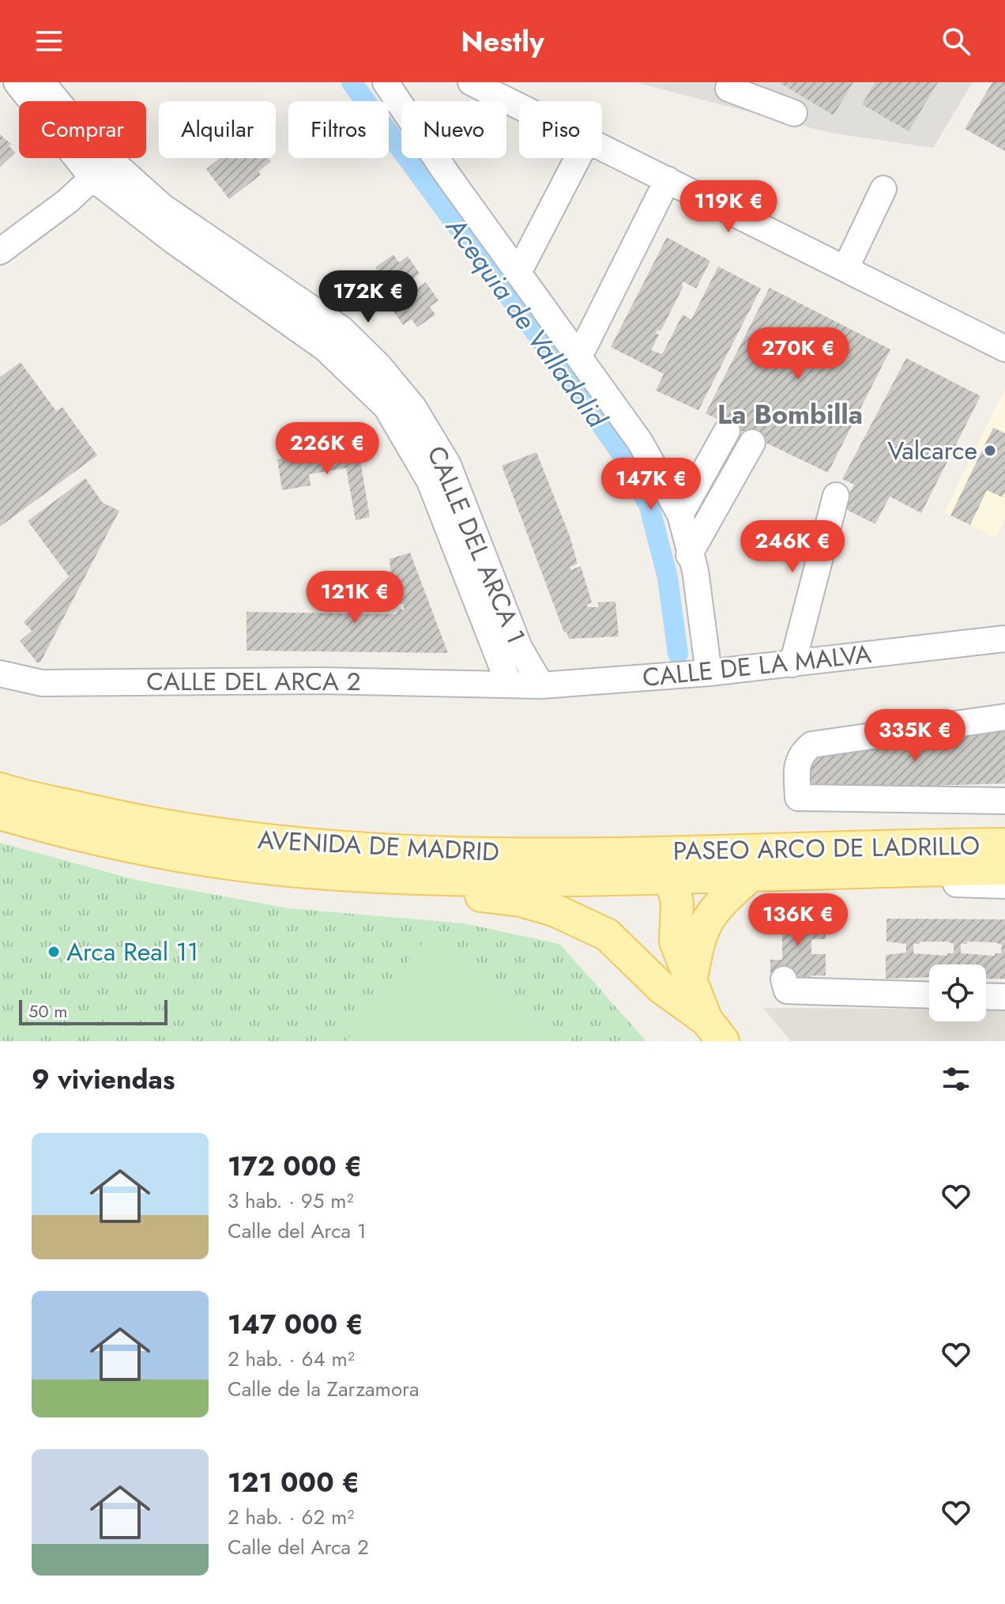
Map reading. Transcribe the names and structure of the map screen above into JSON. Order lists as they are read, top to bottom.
{
  "streets": {
    "main road": ["AVENIDA DE MADRID", "PASEO ARCO DE LADRILLO"],
    "street": ["CALLE DEL ARCA 1", "CALLE DE LA MALVA", "CALLE DEL ARCA 2"]
  },
  "crossings": [
    ["CALLE DEL ARCA 1", "CALLE DE LA MALVA"],
    ["CALLE DEL ARCA 1", "CALLE DEL ARCA 2"],
    ["CALLE DE LA MALVA", "CALLE DEL ARCA 2"],
    ["AVENIDA DE MADRID", "PASEO ARCO DE LADRILLO"]
  ],
  "districts": ["La Bombilla"],
  "water": ["Acequia de Valladolid"],
  "places": ["Valcarce", "Arca Real 11"],
  "scale_bar": "50 m",
  "page": {
    "header": "Nestly",
    "chip": [
      "Comprar",
      "Alquilar",
      "Filtros",
      "Nuevo",
      "Piso"
    ],
    "price": [
      "119K €",
      "172K €",
      "270K €",
      "226K €",
      "147K €",
      "246K €",
      "121K €",
      "335K €",
      "136K €"
    ],
    "scale": "50 m",
    "heading": "9 viviendas",
    "list": [
      {
        "name": "172 000 €",
        "note": "3 hab. · 95 m² · Calle del Arca 1"
      },
      {
        "name": "147 000 €",
        "note": "2 hab. · 64 m² · Calle de la Zarzamora"
      },
      {
        "name": "121 000 €",
        "note": "2 hab. · 62 m² · Calle del Arca 2"
      }
    ]
  }
}
